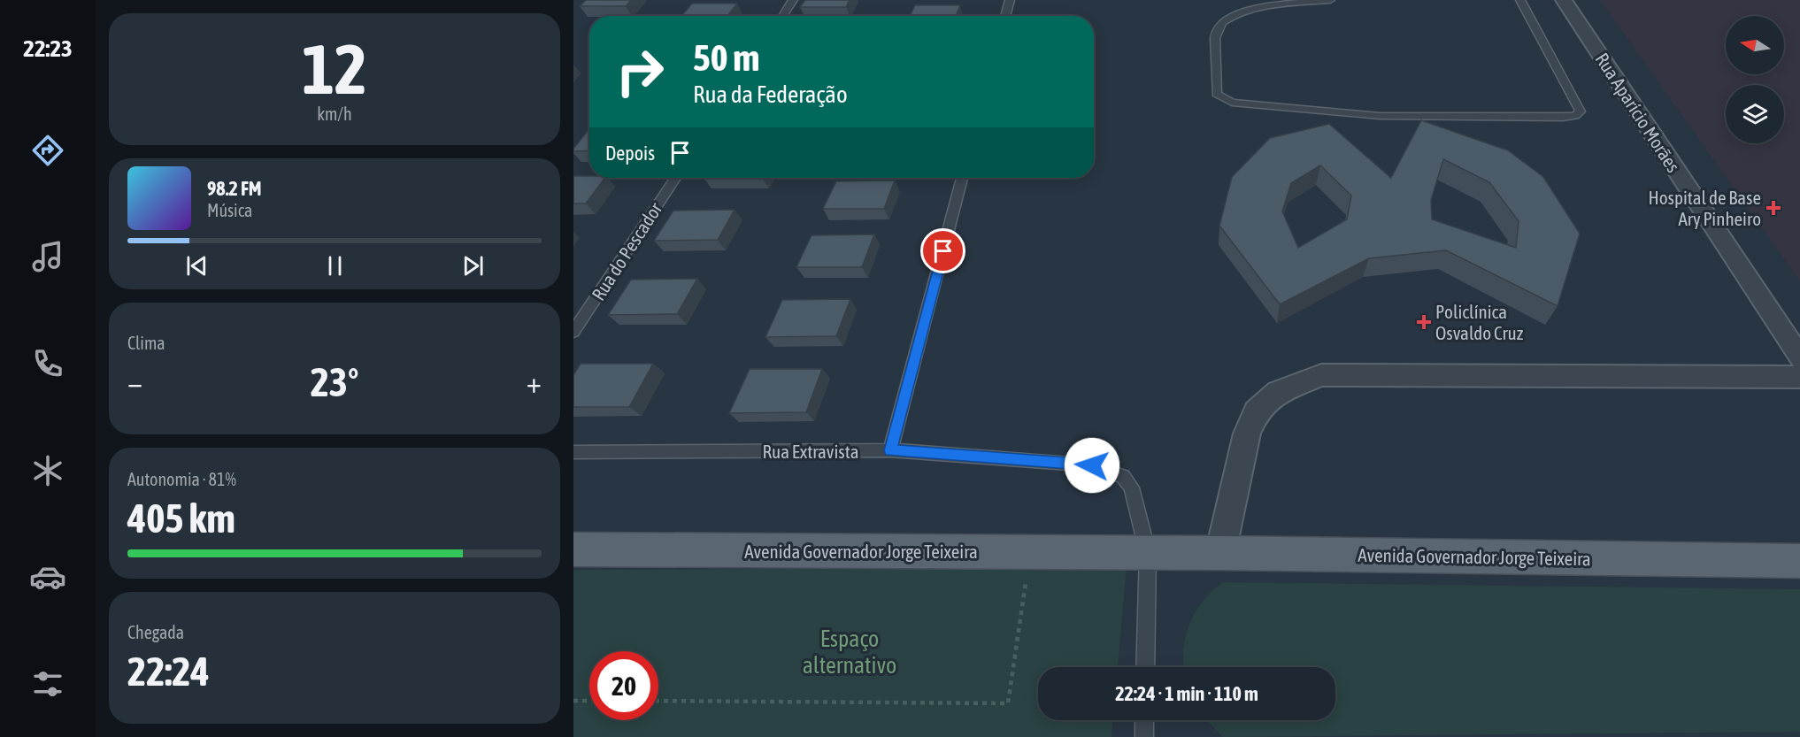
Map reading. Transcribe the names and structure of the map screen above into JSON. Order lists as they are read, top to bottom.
{
  "streets": {
    "main road": ["Avenida Governador Jorge Teixeira"],
    "street": ["Rua Aparício Morães"],
    "lane": ["Rua do Pescador", "Rua Extravista"]
  },
  "crossings": [
    ["Rua Extravista", "Avenida Governador Jorge Teixeira"]
  ],
  "parks": ["Espaço alternativo"],
  "places": {
    "health": ["Hospital de Base Ary Pinheiro", "Policlínica Osvaldo Cruz"]
  },
  "north": "left",
  "page": {
    "tabs": "22:23",
    "tile": [
      ["12", "km/h"],
      "Clima",
      ["Autonomia · 81%", "405 km"],
      ["Chegada", "22:24"]
    ],
    "turn": ["50 m", "Rua da Federação"],
    "then": "Depois",
    "song": ["98.2 FM", "Música"],
    "heat": ["−", "23°", "+"],
    "limit": "20",
    "trip": "22:24 · 1 min · 110 m"
  }
}
